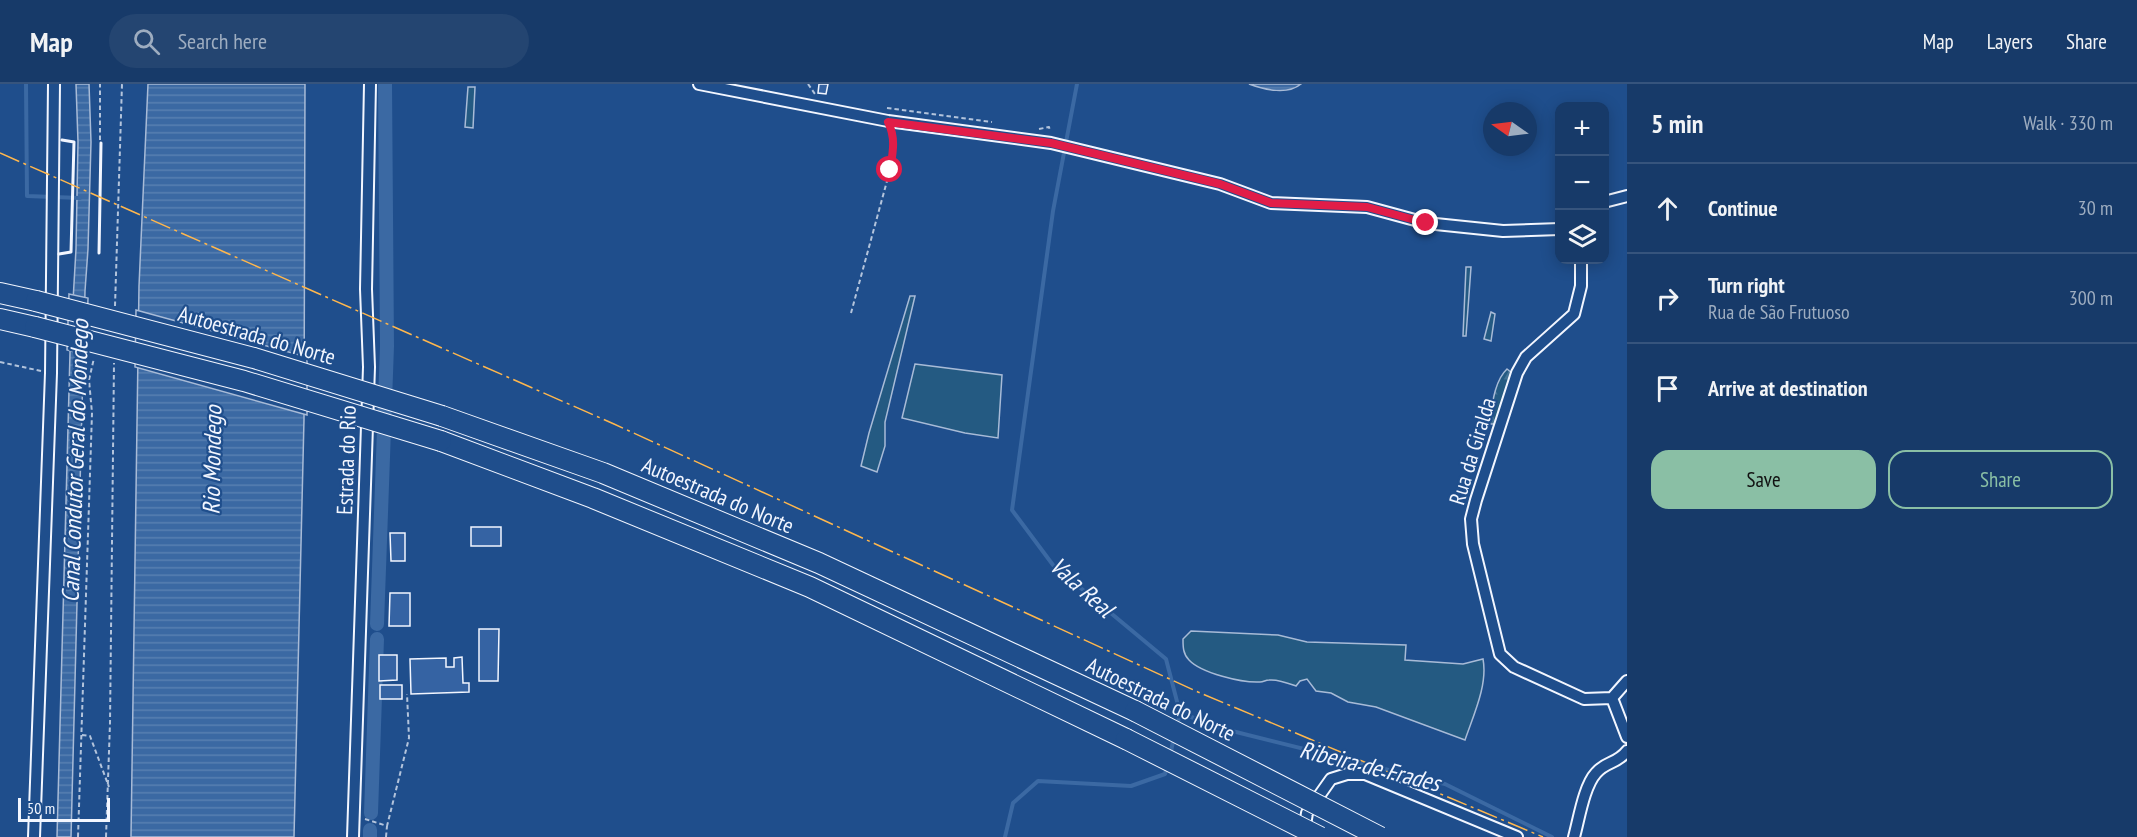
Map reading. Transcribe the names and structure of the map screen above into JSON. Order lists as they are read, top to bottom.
{
  "streets": {
    "highway": ["Autoestrada do Norte"],
    "street": ["Rua da Giralda", "Estrada do Rio"]
  },
  "water": [
    "Rio Mondego",
    "Canal Condutor Geral do Mondego",
    "Vala Real",
    "Ribeira de Frades"
  ],
  "scale_bar": "50 m",
  "north": "left",
  "page": {
    "header": "Map",
    "search": "Search here",
    "nav": ["Map", "Layers", "Share"],
    "heading": ["5 min", "Walk · 330 m"],
    "map_buttons": ["+", "−"],
    "list": [
      ["Continue", "30 m"],
      ["Turn right", "Rua de São Frutuoso", "300 m"],
      "Arrive at destination"
    ],
    "buttons": ["Save", "Share"],
    "scale": "50 m"
  }
}
